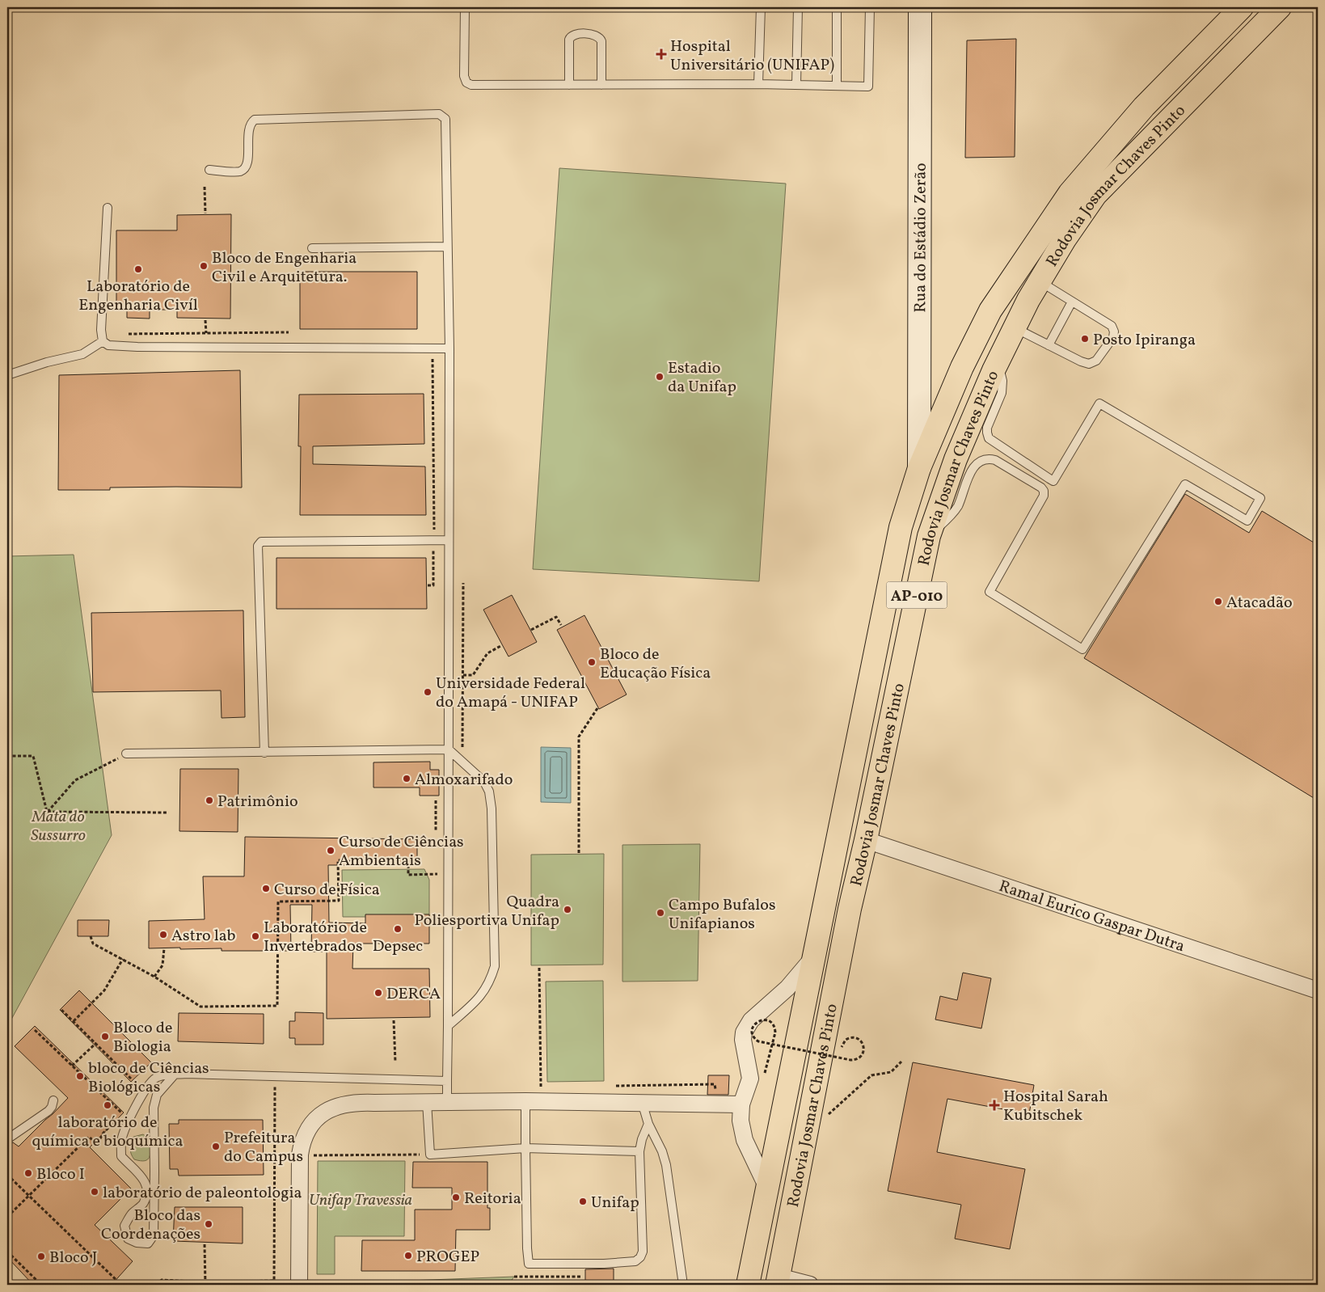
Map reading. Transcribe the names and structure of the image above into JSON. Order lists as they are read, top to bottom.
{
  "streets": {
    "main road": ["Rodovia Josmar Chaves Pinto", "AP-010"],
    "street": ["Rua do Estádio Zerão", "Ramal Eurico Gaspar Dutra"]
  },
  "crossings": [
    ["Rodovia Josmar Chaves Pinto", "Rua do Estádio Zerão"],
    ["Rodovia Josmar Chaves Pinto", "Ramal Eurico Gaspar Dutra"]
  ],
  "parks": ["Mata do Sussurro", "Unifap Travessia"],
  "places": {
    "health": ["Hospital Universitário (UNIFAP)", "Hospital Sarah Kubitschek"],
    "other": [
      "Bloco de Engenharia Civil e Arquitetura.",
      "Laboratório de Engenharia Civíl",
      "Posto Ipiranga",
      "Estadio da Unifap",
      "Atacadão",
      "Bloco de Educação Física",
      "Universidade Federal do Amapá - UNIFAP",
      "Almoxarifado",
      "Patrimônio",
      "Curso de Ciências Ambientais",
      "Curso de Física",
      "Quadra Poliesportiva Unifap",
      "Campo Bufalos Unifapianos",
      "Depsec",
      "Astro lab",
      "Laboratório de Invertebrados",
      "DERCA",
      "Bloco de Biologia",
      "bloco de Ciências Biológicas",
      "laboratório de química e bioquímica",
      "Prefeitura do Campus",
      "Bloco I",
      "laboratório de paleontologia",
      "Reitoria",
      "Unifap",
      "Bloco das Coordenações",
      "PROGEP",
      "Bloco J"
    ]
  }
}
